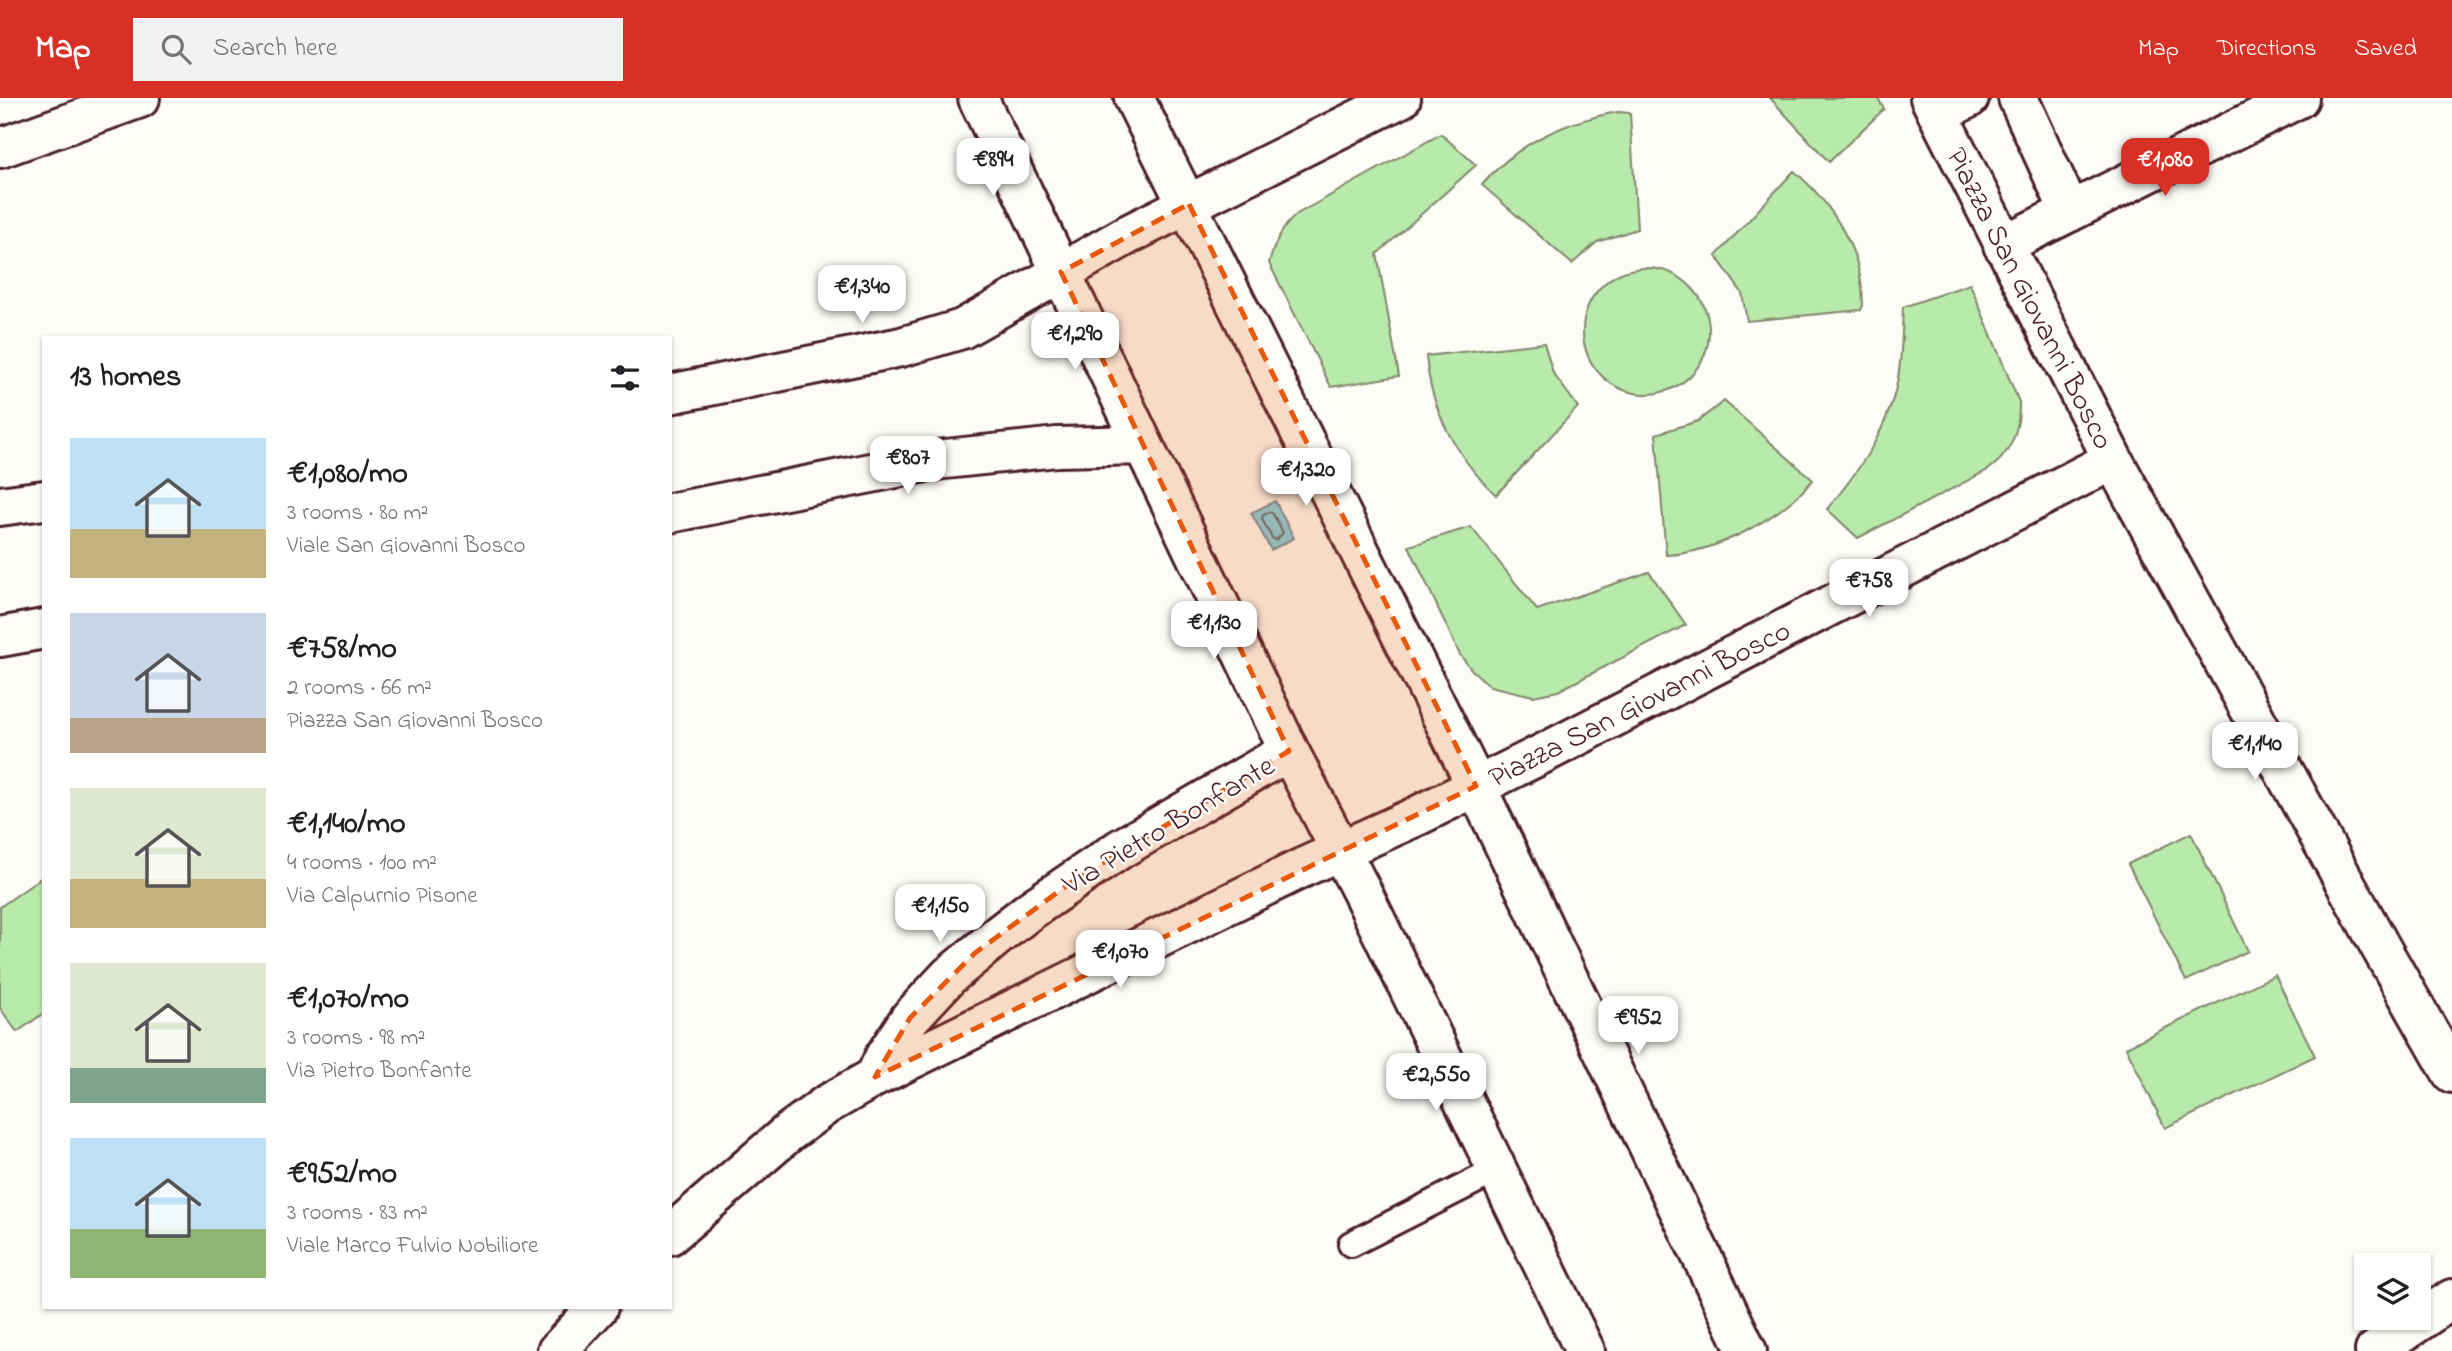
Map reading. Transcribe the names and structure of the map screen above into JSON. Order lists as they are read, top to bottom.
{
  "streets": {
    "street": ["Piazza San Giovanni Bosco", "Via Pietro Bonfante"]
  },
  "crossings": [
    ["Piazza San Giovanni Bosco", "Via Pietro Bonfante"]
  ],
  "page": {
    "header": "Map",
    "search": "Search here",
    "nav": ["Map", "Directions", "Saved"],
    "price": [
      "€894",
      "€1,080",
      "€1,340",
      "€1,290",
      "€807",
      "€1,320",
      "€758",
      "€1,130",
      "€1,140",
      "€1,150",
      "€1,070",
      "€952",
      "€2,550"
    ],
    "heading": "13 homes",
    "list": [
      {
        "name": "€1,080/mo",
        "note": "3 rooms · 80 m² · Viale San Giovanni Bosco"
      },
      {
        "name": "€758/mo",
        "note": "2 rooms · 66 m² · Piazza San Giovanni Bosco"
      },
      {
        "name": "€1,140/mo",
        "note": "4 rooms · 100 m² · Via Calpurnio Pisone"
      },
      {
        "name": "€1,070/mo",
        "note": "3 rooms · 98 m² · Via Pietro Bonfante"
      },
      {
        "name": "€952/mo",
        "note": "3 rooms · 83 m² · Viale Marco Fulvio Nobiliore"
      }
    ]
  }
}
